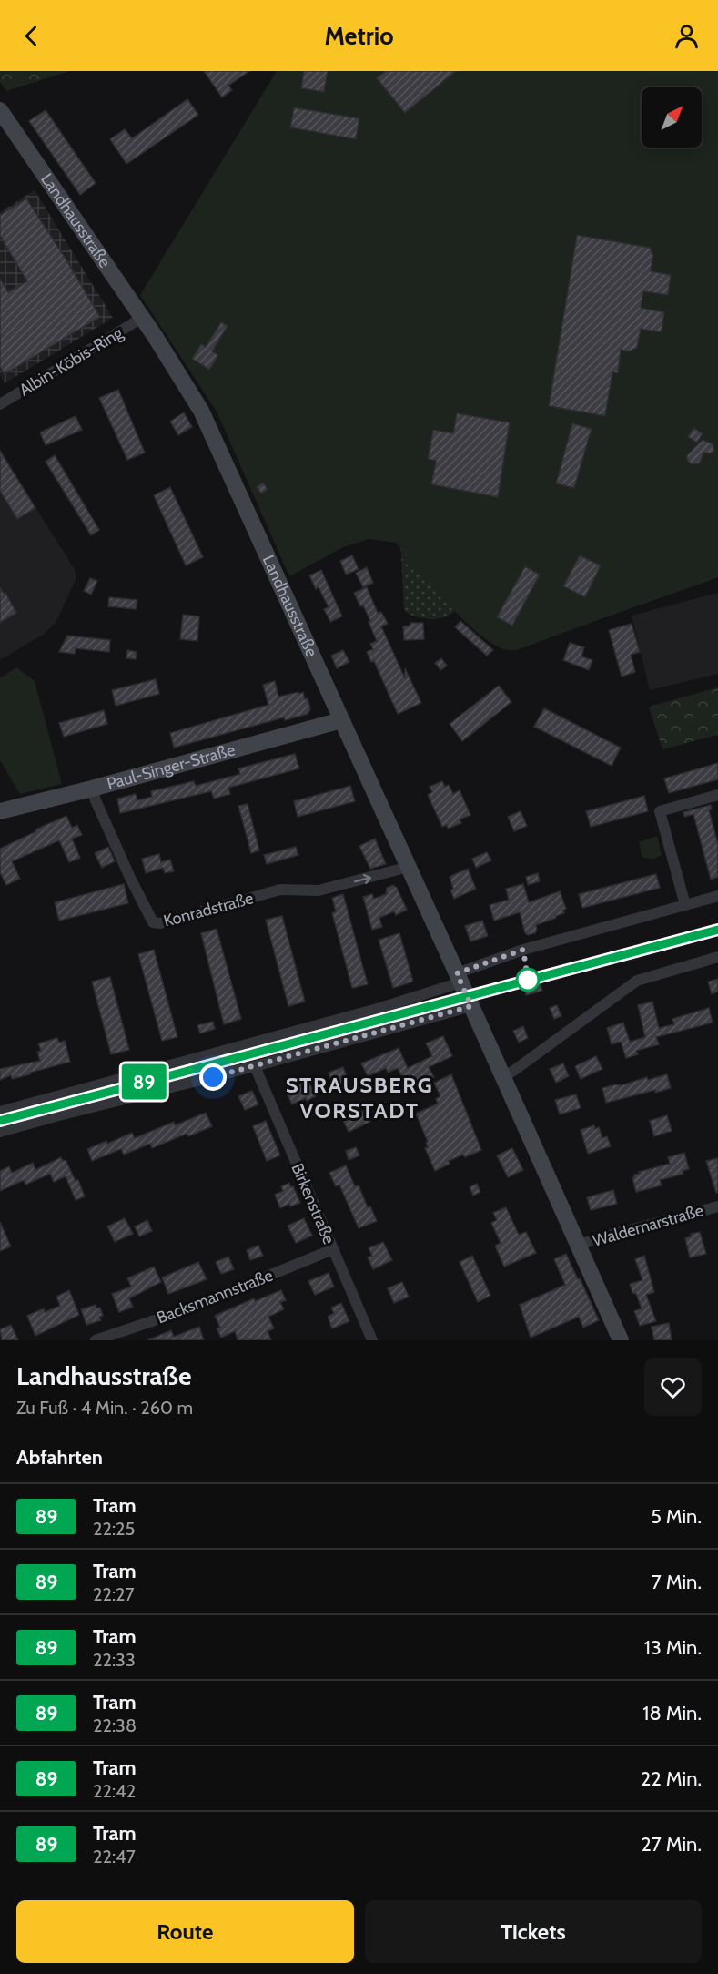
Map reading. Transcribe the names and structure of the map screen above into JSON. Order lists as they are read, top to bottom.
{
  "streets": {
    "street": [
      "Landhausstraße",
      "Albin-Köbis-Ring",
      "Paul-Singer-Straße",
      "Konradstraße",
      "Birkenstraße",
      "Waldemarstraße",
      "Backsmannstraße"
    ]
  },
  "crossings": [
    ["Landhausstraße", "Albin-Köbis-Ring"],
    ["Landhausstraße", "Paul-Singer-Straße"],
    ["Landhausstraße", "Konradstraße"],
    ["Landhausstraße", "Waldemarstraße"],
    ["Paul-Singer-Straße", "Konradstraße"],
    ["Birkenstraße", "Backsmannstraße"]
  ],
  "districts": ["STRAUSBERG VORSTADT"],
  "lines": ["tram line 89"],
  "north": "top right",
  "page": {
    "header": "Metrio",
    "on_map": "89",
    "heading": [
      ["Landhausstraße", "Zu Fuß · 4 Min. · 260 m"],
      "Abfahrten"
    ],
    "list": [
      {
        "mark": "89",
        "name": "Tram",
        "note": "22:25",
        "value": "5 Min."
      },
      {
        "mark": "89",
        "name": "Tram",
        "note": "22:27",
        "value": "7 Min."
      },
      {
        "mark": "89",
        "name": "Tram",
        "note": "22:33",
        "value": "13 Min."
      },
      {
        "mark": "89",
        "name": "Tram",
        "note": "22:38",
        "value": "18 Min."
      },
      {
        "mark": "89",
        "name": "Tram",
        "note": "22:42",
        "value": "22 Min."
      },
      {
        "mark": "89",
        "name": "Tram",
        "note": "22:47",
        "value": "27 Min."
      }
    ],
    "buttons": ["Route", "Tickets"]
  }
}
